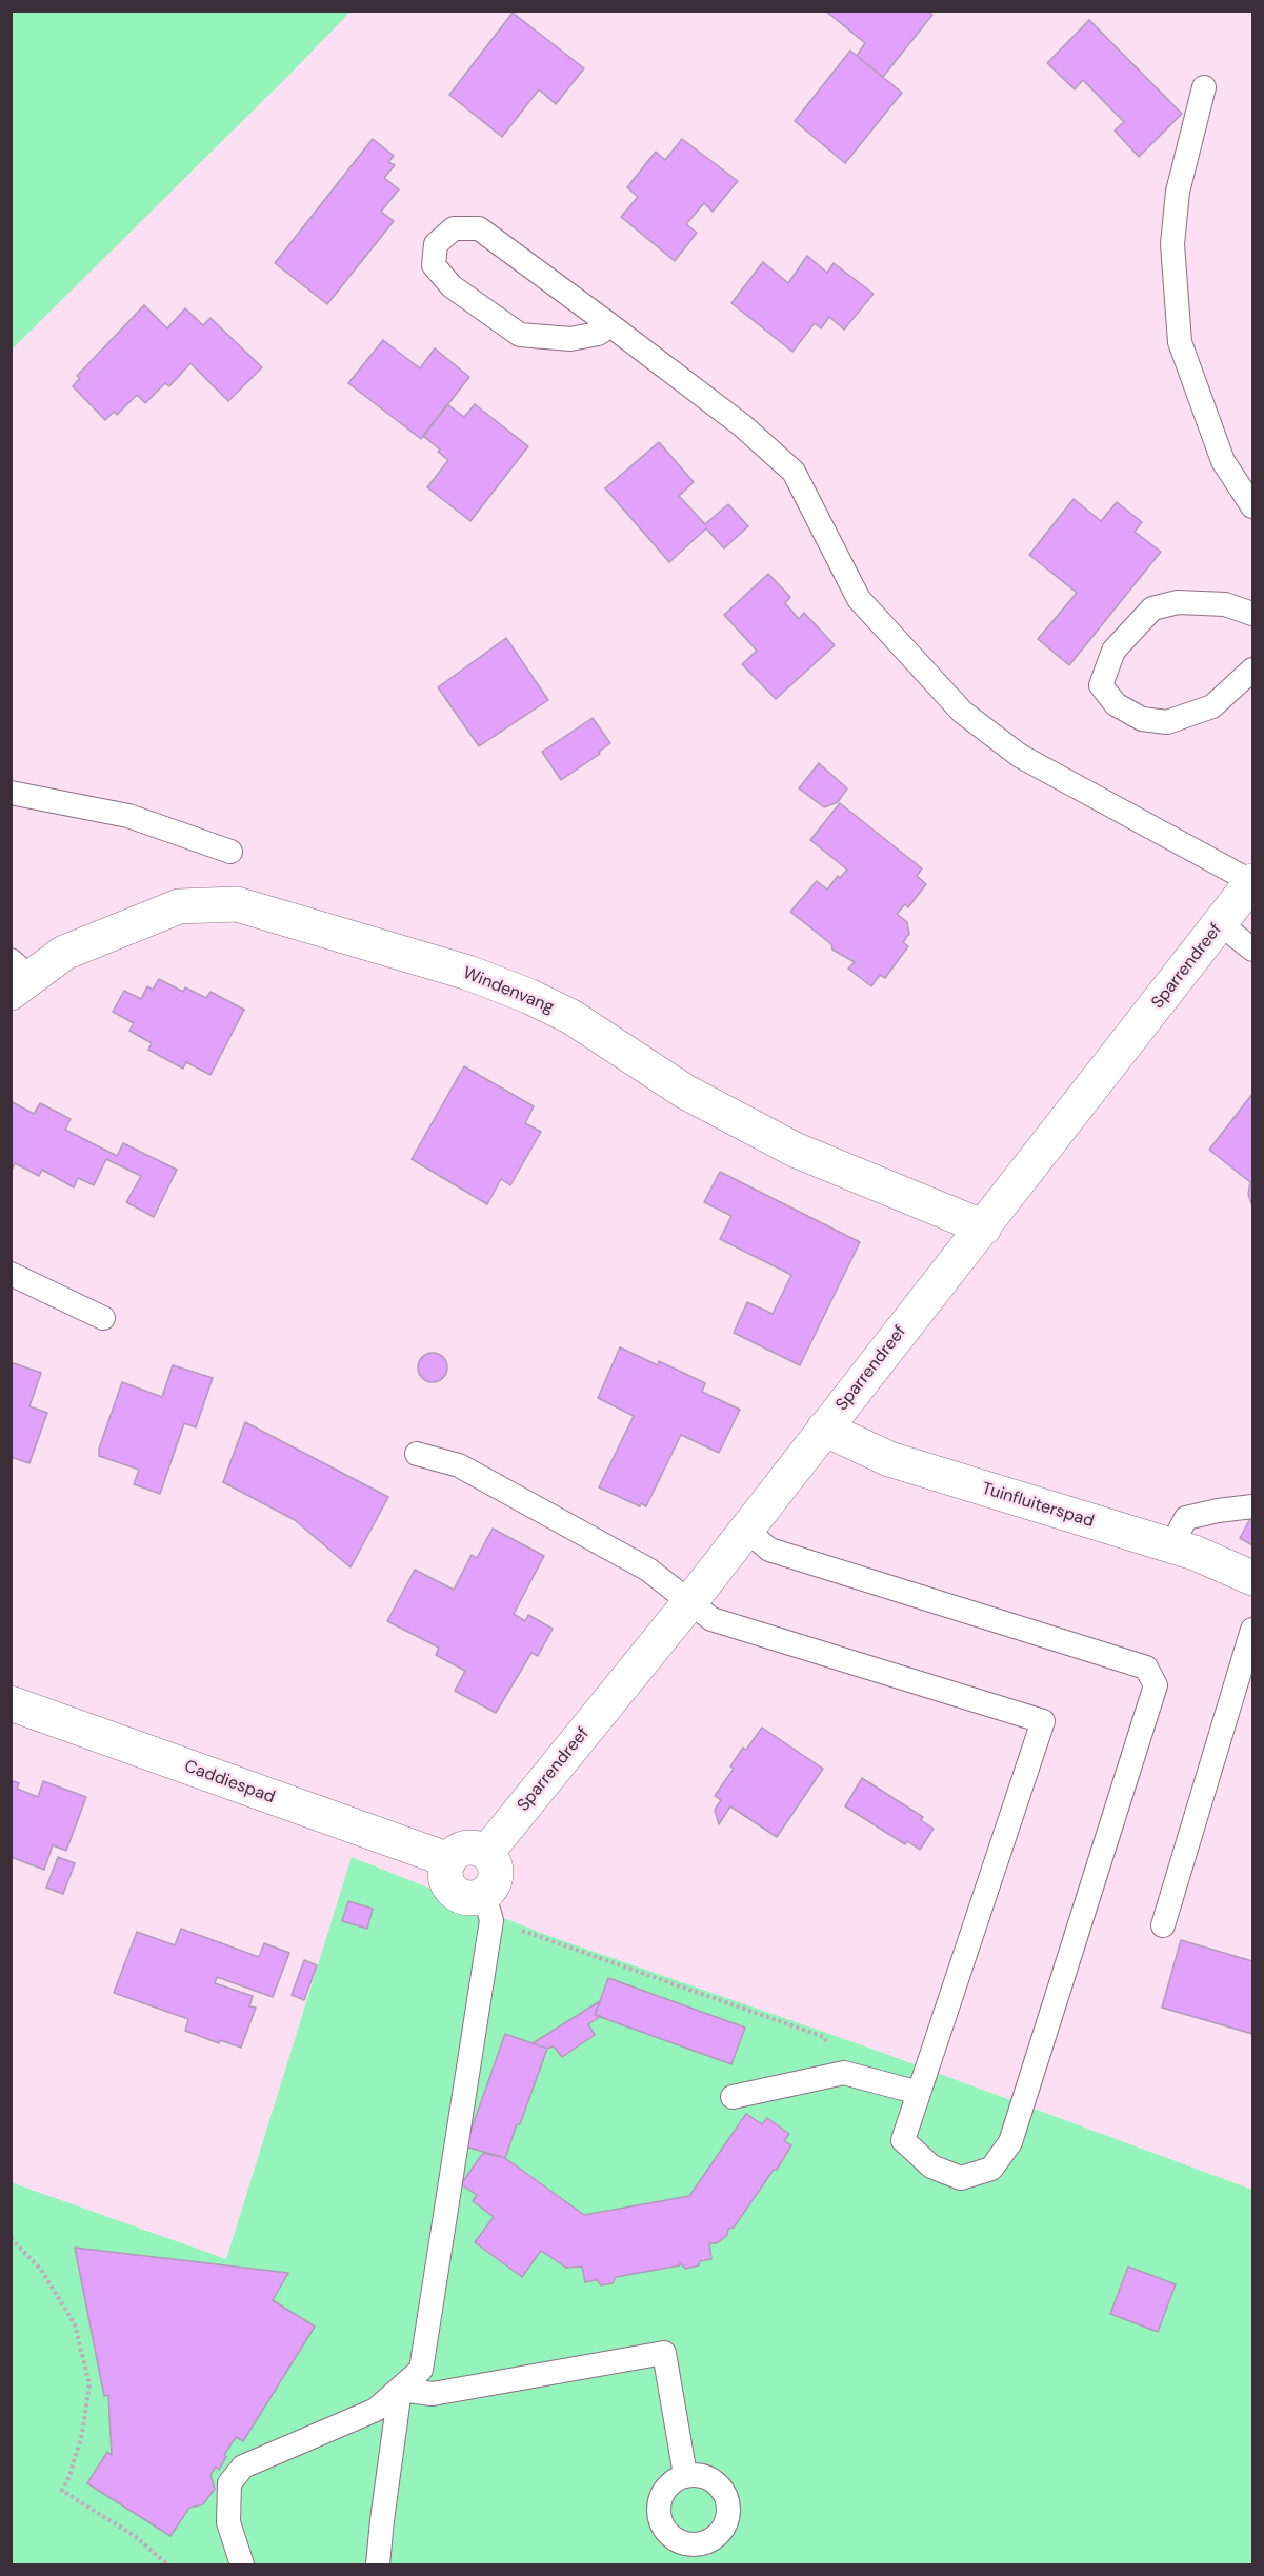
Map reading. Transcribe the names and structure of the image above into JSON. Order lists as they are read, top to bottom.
{
  "streets": {
    "street": [
      "Sparrendreef",
      "Windenvang",
      "Tuinfluiterspad",
      "Caddiespad"
    ]
  },
  "crossings": [
    ["Sparrendreef", "Windenvang"],
    ["Sparrendreef", "Tuinfluiterspad"],
    ["Sparrendreef", "Caddiespad"]
  ]
}
